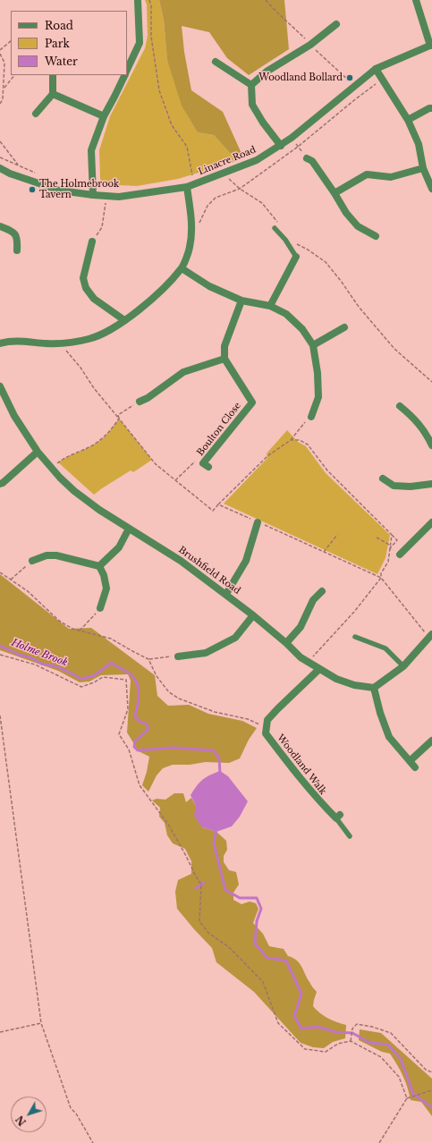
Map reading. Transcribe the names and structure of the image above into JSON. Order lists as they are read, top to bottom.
{
  "streets": {
    "street": [
      "Linacre Road",
      "Boulton Close",
      "Brushfield Road",
      "Woodland Walk"
    ]
  },
  "crossings": [
    ["Brushfield Road", "Woodland Walk"]
  ],
  "water": ["Holme Brook"],
  "places": ["Woodland Bollard", "The Holmebrook Tavern"],
  "legend": ["Road", "Park", "Water"],
  "north": "bottom left"
}
